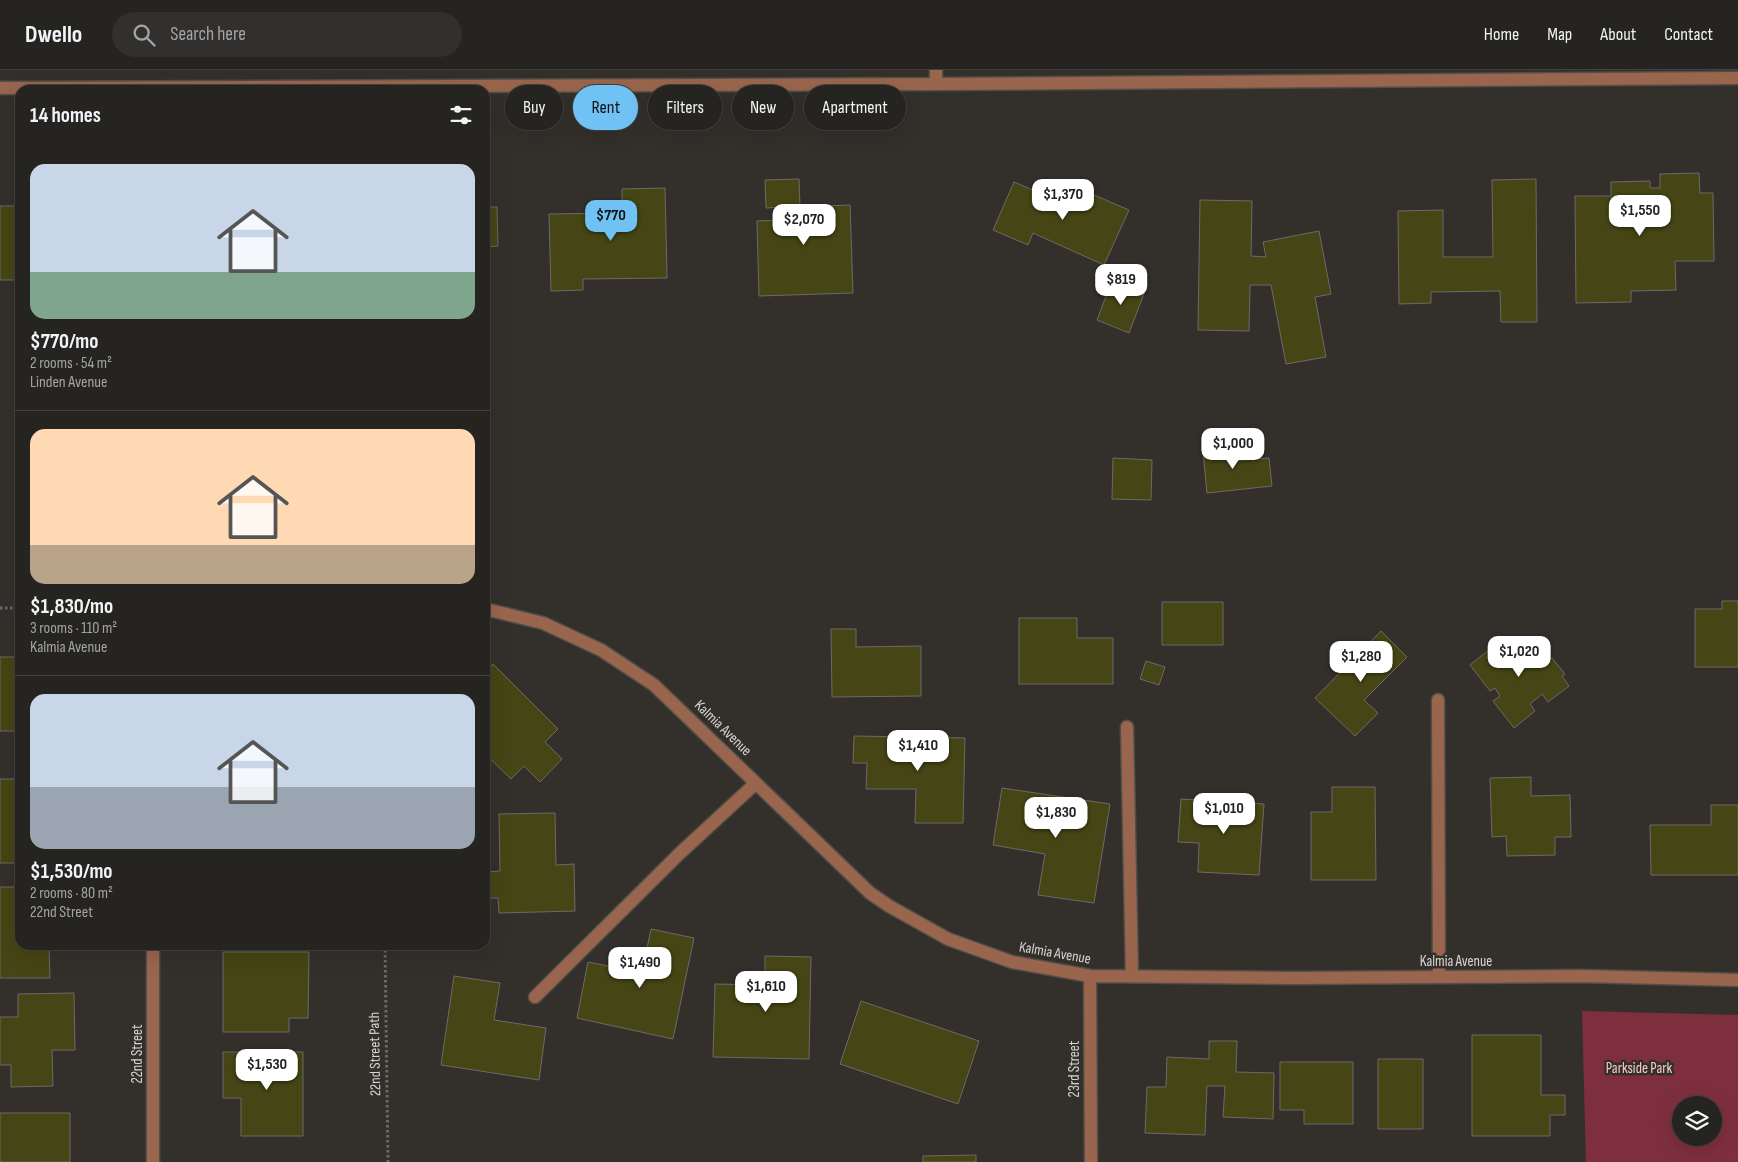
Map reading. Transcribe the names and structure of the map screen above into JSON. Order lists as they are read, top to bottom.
{
  "streets": {
    "street": ["Kalmia Avenue", "22nd Street", "23rd Street"],
    "path": ["22nd Street Path"]
  },
  "crossings": [
    ["Kalmia Avenue", "23rd Street"]
  ],
  "parks": ["Parkside Park"],
  "page": {
    "header": "Dwello",
    "search": "Search here",
    "nav": [
      "Home",
      "Map",
      "About",
      "Contact"
    ],
    "chip": [
      "Buy",
      "Rent",
      "Filters",
      "New",
      "Apartment"
    ],
    "heading": "14 homes",
    "list": [
      {
        "name": "$770/mo",
        "note": "2 rooms · 54 m² · Linden Avenue"
      },
      {
        "name": "$1,830/mo",
        "note": "3 rooms · 110 m² · Kalmia Avenue"
      },
      {
        "name": "$1,530/mo",
        "note": "2 rooms · 80 m² · 22nd Street"
      }
    ],
    "price": [
      "$1,370",
      "$1,550",
      "$770",
      "$2,070",
      "$819",
      "$1,000",
      "$1,020",
      "$1,280",
      "$1,410",
      "$1,010",
      "$1,830",
      "$1,490",
      "$1,610",
      "$1,530"
    ]
  }
}
